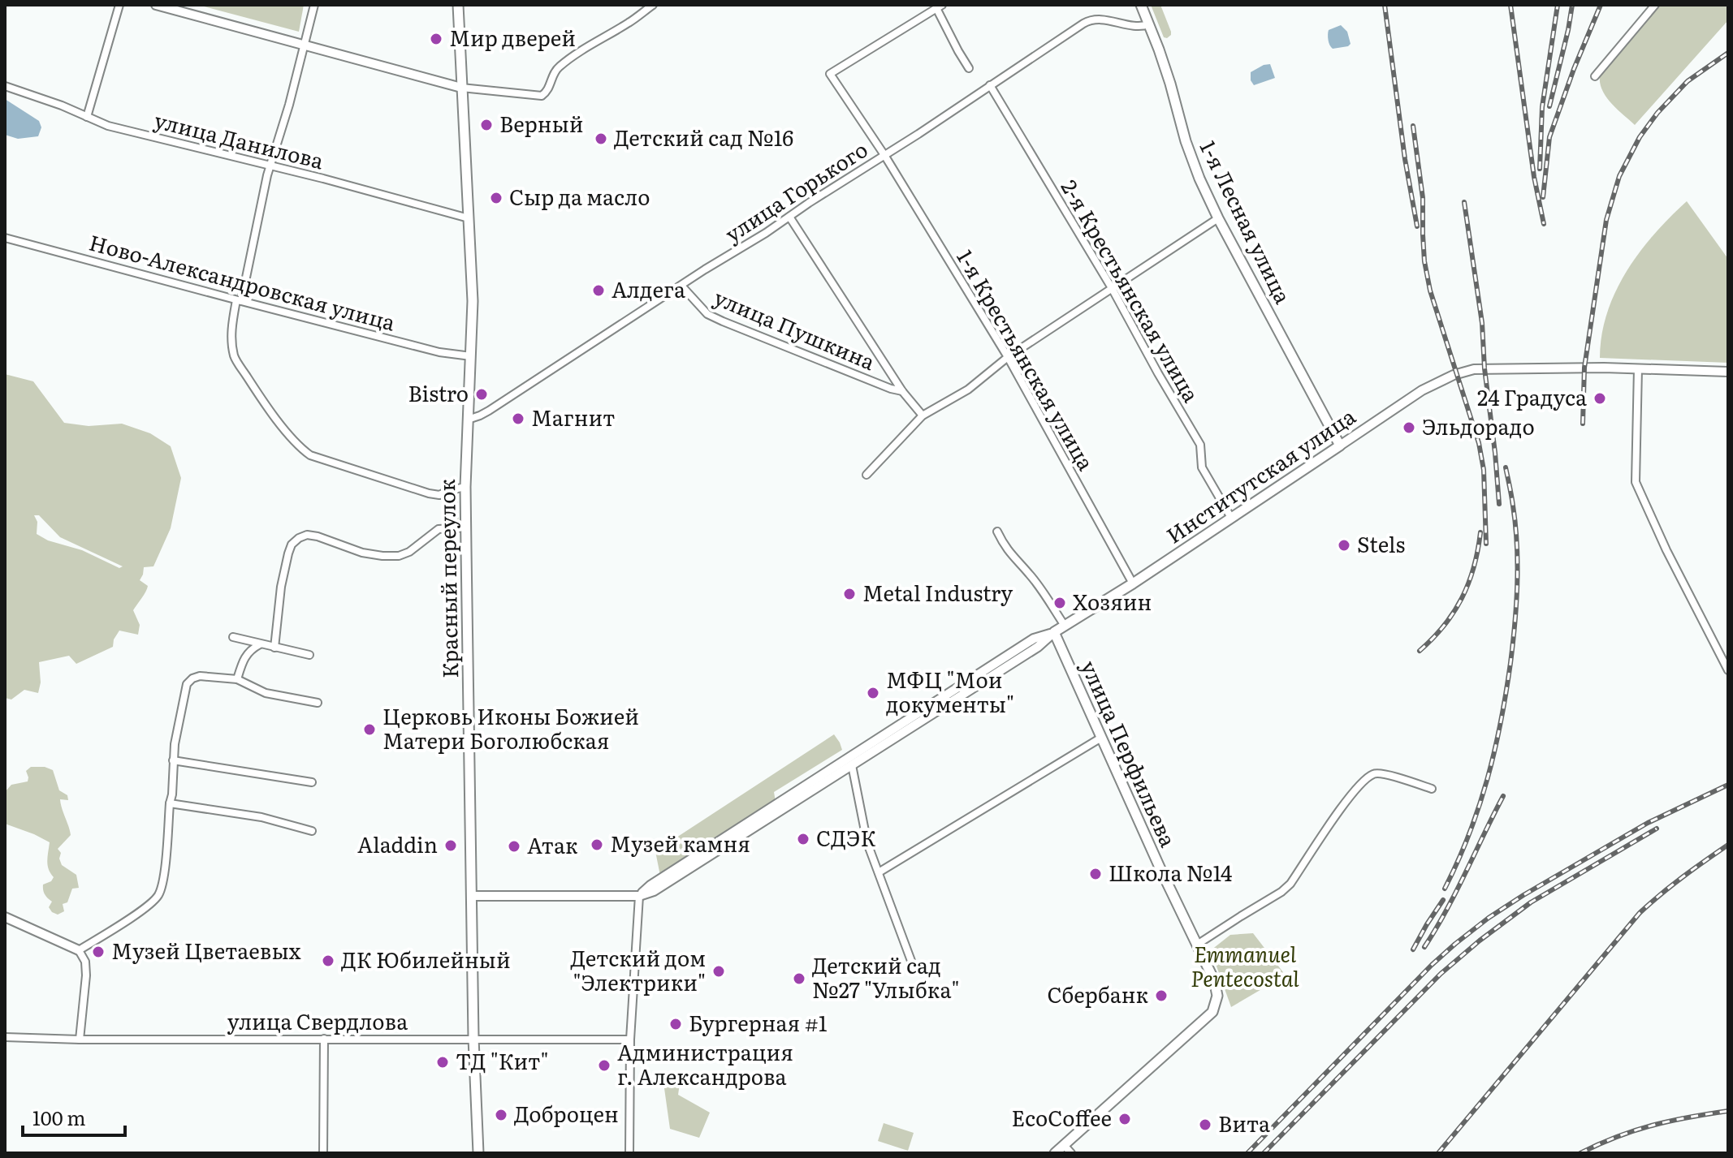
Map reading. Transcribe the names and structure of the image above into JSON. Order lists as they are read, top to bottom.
{
  "streets": {
    "main road": [
      "1-я Лесная улица",
      "Институтская улица",
      "Красный переулок",
      "улица Перфильева"
    ],
    "street": [
      "улица Данилова",
      "улица Горького",
      "Ново-Александровская улица",
      "2-я Крестьянская улица",
      "улица Пушкина",
      "1-я Крестьянская улица",
      "улица Свердлова"
    ]
  },
  "crossings": [
    ["улица Данилова", "Красный переулок"],
    ["улица Горького", "1-я Лесная улица"],
    ["улица Горького", "2-я Крестьянская улица"],
    ["улица Горького", "улица Пушкина"],
    ["улица Горького", "1-я Крестьянская улица"],
    ["улица Горького", "Красный переулок"],
    ["1-я Лесная улица", "Институтская улица"],
    ["Ново-Александровская улица", "Красный переулок"],
    ["2-я Крестьянская улица", "Институтская улица"],
    ["1-я Крестьянская улица", "Институтская улица"],
    ["Институтская улица", "Красный переулок"],
    ["Институтская улица", "улица Перфильева"],
    ["Красный переулок", "улица Свердлова"]
  ],
  "parks": ["Emmanuel Pentecostal"],
  "places": [
    "Мир дверей",
    "Верный",
    "Детский сад №16",
    "Сыр да масло",
    "Алдега",
    "Bistro",
    "24 Градуса",
    "Магнит",
    "Эльдорадо",
    "Stels",
    "Metal Industry",
    "Хозяин",
    "МФЦ \"Мои документы\"",
    "Церковь Иконы Божией Матери Боголюбская",
    "СДЭК",
    "Музей камня",
    "Aladdin",
    "Атак",
    "Школа №14",
    "Музей Цветаевых",
    "ДК Юбилейный",
    "Детский дом \"Электрики\"",
    "Детский сад №27 \"Улыбка\"",
    "Сбербанк",
    "Бургерная #1",
    "ТД \"Кит\"",
    "Администрация г. Александрова",
    "Доброцен",
    "EcoCoffee",
    "Вита"
  ],
  "scale_bar": "100 m"
}
